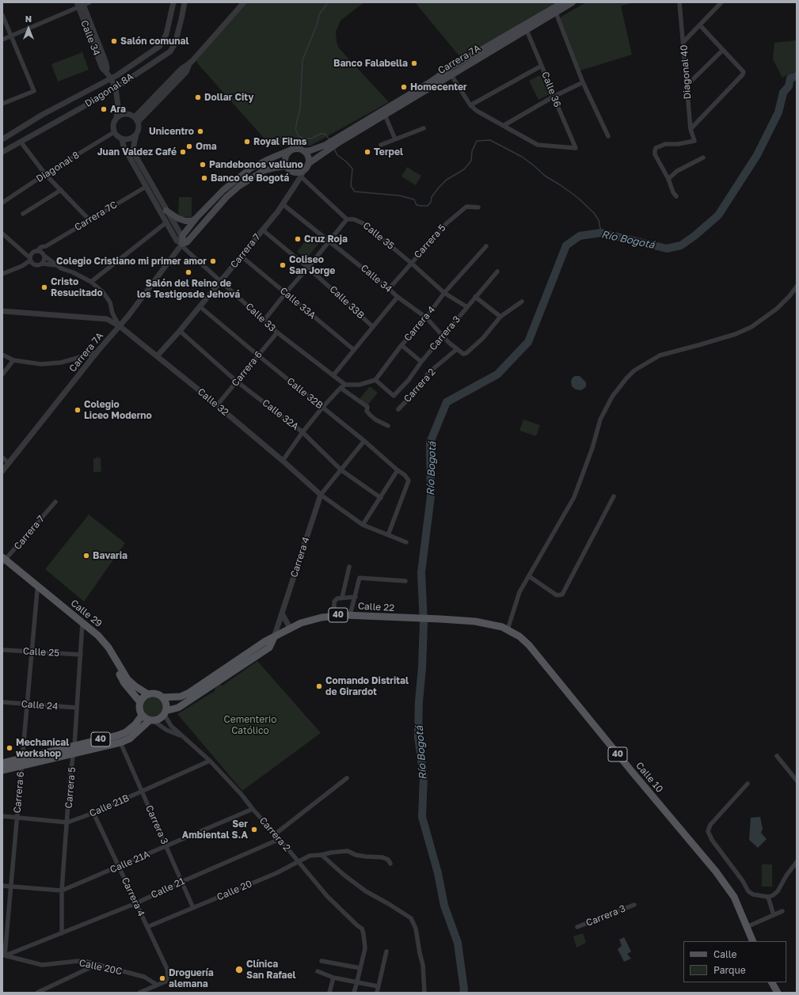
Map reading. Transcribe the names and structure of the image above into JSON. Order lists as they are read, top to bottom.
{
  "streets": {
    "main road": [
      "Carrera 7A",
      "Calle 22",
      "Calle 29",
      "40",
      "Calle 10"
    ],
    "street": [
      "Calle 34",
      "Diagonal 40",
      "Calle 36",
      "Diagonal 8A",
      "Diagonal 8",
      "Carrera 7C",
      "Calle 35",
      "Carrera 5",
      "Carrera 7",
      "Calle 33B",
      "Calle 33A",
      "Calle 33",
      "Carrera 4",
      "Carrera 3",
      "Carrera 6",
      "Carrera 2",
      "Calle 32B",
      "Calle 32",
      "Calle 32A",
      "Calle 25",
      "Calle 24",
      "Calle 21B",
      "Calle 21A",
      "Calle 21",
      "Calle 20",
      "Calle 20C"
    ]
  },
  "crossings": [
    ["Calle 34", "Diagonal 8A"],
    ["Calle 34", "Diagonal 8"],
    ["Calle 34", "Carrera 5"],
    ["Calle 34", "Carrera 7"],
    ["Calle 34", "Calle 33"],
    ["Calle 34", "Carrera 4"],
    ["Calle 34", "Carrera 3"],
    ["Calle 34", "Carrera 2"],
    ["Carrera 7A", "Calle 36"],
    ["Carrera 7A", "Calle 35"],
    ["Carrera 7A", "Carrera 7"],
    ["Carrera 7A", "Calle 33"],
    ["Carrera 7A", "Calle 32"],
    ["Diagonal 8", "Calle 33"],
    ["Carrera 7C", "Calle 33"],
    ["Calle 35", "Carrera 5"],
    ["Calle 35", "Carrera 7"],
    ["Calle 35", "Carrera 4"],
    ["Calle 35", "Carrera 3"],
    ["Carrera 5", "Calle 29"],
    ["Carrera 5", "40"],
    ["Carrera 5", "Calle 25"],
    ["Carrera 5", "Calle 24"],
    ["Carrera 5", "Calle 21B"],
    ["Carrera 5", "Calle 21A"],
    ["Carrera 5", "Calle 21"],
    ["Carrera 7", "Calle 33B"],
    ["Carrera 7", "Calle 33A"],
    ["Carrera 7", "Calle 33"],
    ["Carrera 7", "Calle 32B"],
    ["Carrera 7", "Calle 32"],
    ["Carrera 7", "Calle 32A"],
    ["Carrera 7", "Calle 29"],
    ["Calle 33", "Carrera 6"],
    ["Carrera 4", "Carrera 3"],
    ["Carrera 4", "Calle 32B"],
    ["Carrera 4", "Calle 32"],
    ["Carrera 4", "Calle 32A"],
    ["Carrera 4", "Calle 22"],
    ["Carrera 4", "Calle 21B"],
    ["Carrera 4", "Calle 21A"],
    ["Carrera 4", "Calle 21"],
    ["Carrera 4", "Calle 20"],
    ["Carrera 4", "Calle 20C"],
    ["Carrera 3", "40"],
    ["Carrera 3", "Calle 21B"],
    ["Carrera 3", "Calle 21A"],
    ["Carrera 3", "Calle 21"],
    ["Carrera 3", "Calle 20"],
    ["Carrera 6", "Calle 32B"],
    ["Carrera 6", "Calle 32"],
    ["Carrera 6", "Calle 32A"],
    ["Carrera 6", "Calle 29"],
    ["Carrera 6", "40"],
    ["Carrera 6", "Calle 25"],
    ["Carrera 6", "Calle 24"],
    ["Carrera 6", "Calle 21B"],
    ["Carrera 6", "Calle 21A"],
    ["Carrera 6", "Calle 21"],
    ["Carrera 6", "Calle 20C"],
    ["Carrera 2", "Calle 22"],
    ["Carrera 2", "Calle 29"],
    ["Carrera 2", "40"],
    ["Carrera 2", "Calle 21B"],
    ["Carrera 2", "Calle 21A"],
    ["Carrera 2", "Calle 21"],
    ["Carrera 2", "Calle 20"],
    ["Calle 32B", "Calle 32"],
    ["Calle 22", "Calle 29"],
    ["Calle 22", "40"],
    ["Calle 22", "Calle 10"],
    ["Calle 29", "40"],
    ["Calle 21", "Calle 20C"]
  ],
  "water": ["Río Bogotá"],
  "parks": ["Cementerio Católico"],
  "places": [
    "Salón comunal",
    "Banco Falabella",
    "Homecenter",
    "Dollar City",
    "Ara",
    "Unicentro",
    "Royal Films",
    "Oma",
    "Juan Valdez Café",
    "Terpel",
    "Pandebonos valluno",
    "Banco de Bogotá",
    "Cruz Roja",
    "Colegio Cristiano mi primer amor",
    "Coliseo San Jorge",
    "Salón del Reino de los Testigosde Jehová",
    "Cristo Resucitado",
    "Colegio Liceo Moderno",
    "Bavaria",
    "Comando Distrital de Girardot",
    "Mechanical workshop",
    "Ser Ambiental S.A",
    "Clínica San Rafael",
    "Droguería alemana"
  ],
  "legend": ["Calle", "Parque"],
  "north": "top"
}
